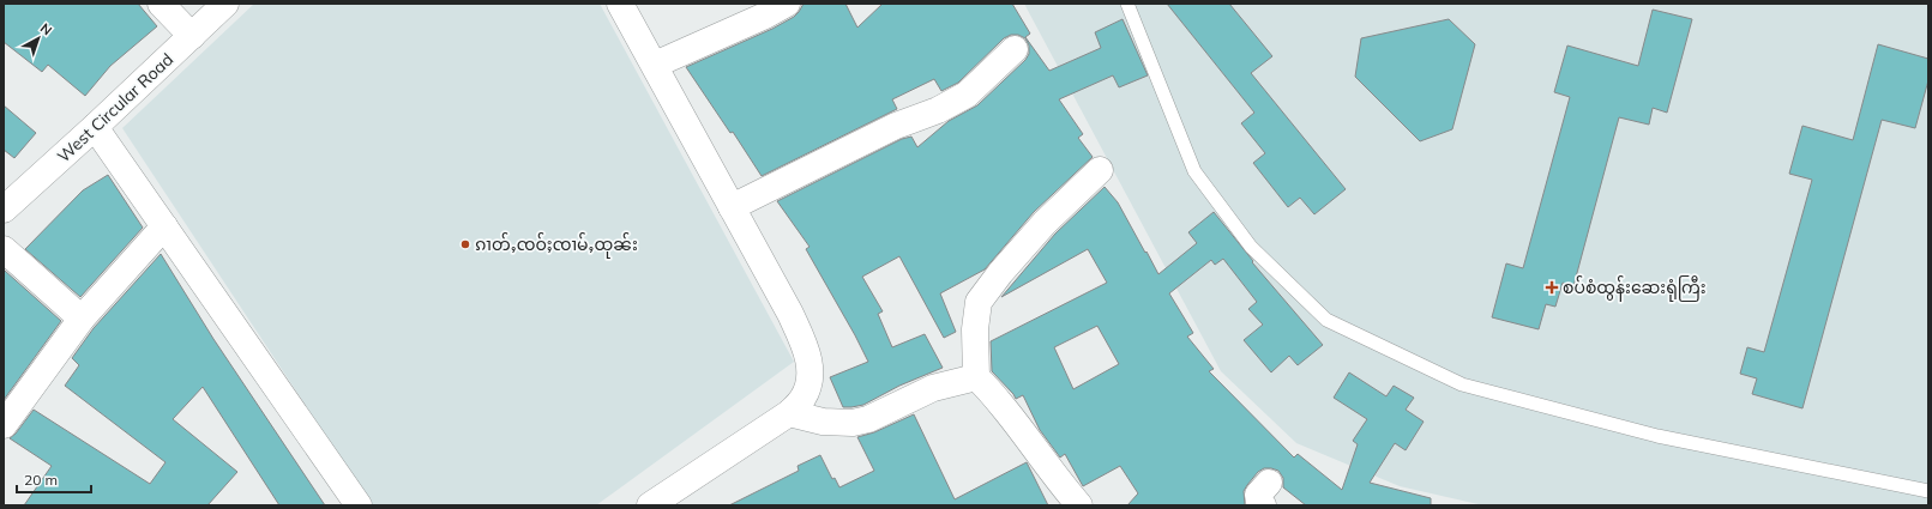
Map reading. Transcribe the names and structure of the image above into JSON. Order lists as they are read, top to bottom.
{
  "streets": {
    "street": ["West Circular Road"]
  },
  "places": {
    "other": ["ၵၢတ်ႇၸဝ်ႈၸၢမ်ႇထုၼ်း"],
    "health": ["စပ်စံထွန်းဆေးရုံကြီး"]
  },
  "scale_bar": "20 m",
  "north": "top right"
}
